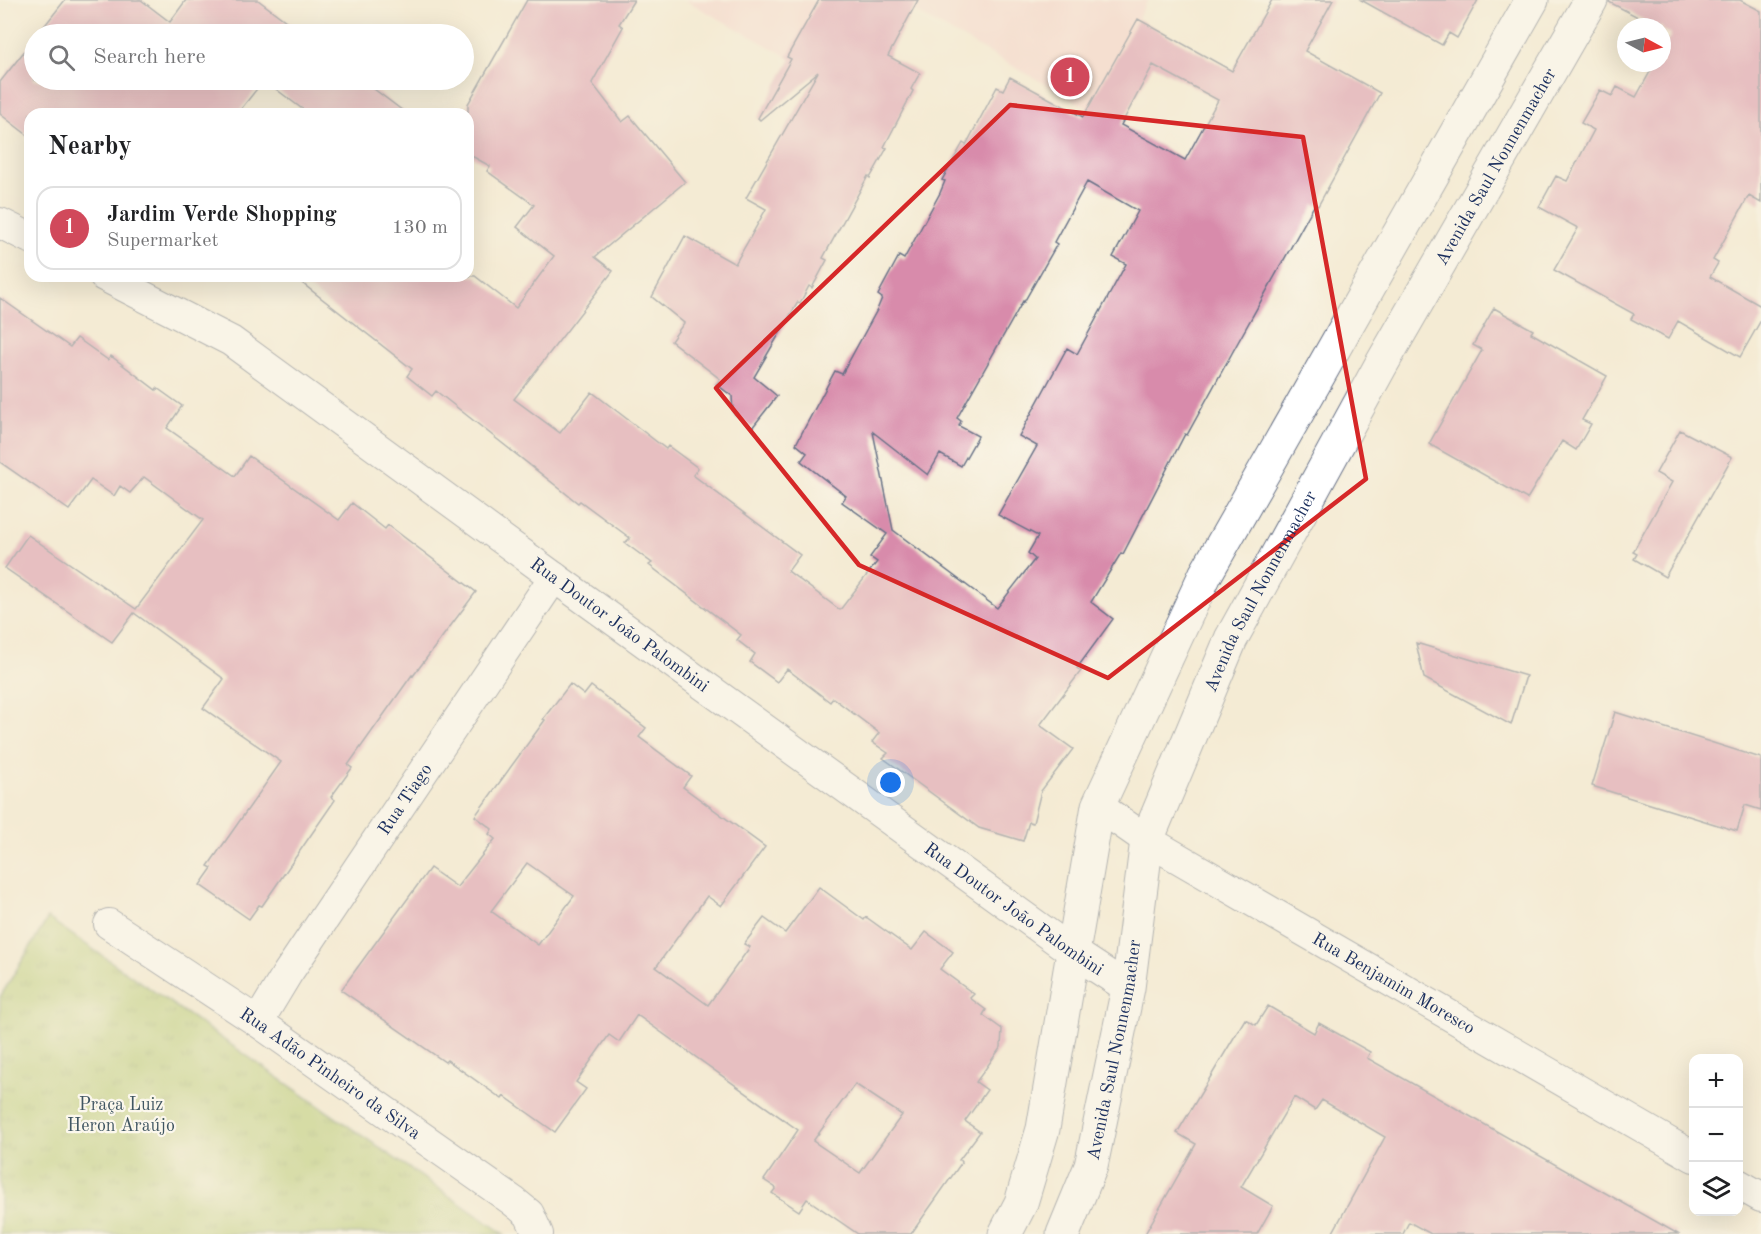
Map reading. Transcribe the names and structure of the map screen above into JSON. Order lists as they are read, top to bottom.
{
  "streets": {
    "street": [
      "Avenida Saul Nonnenmacher",
      "Rua Doutor João Palombini",
      "Rua Tiago",
      "Rua Benjamim Moresco",
      "Rua Adão Pinheiro da Silva"
    ]
  },
  "crossings": [
    ["Avenida Saul Nonnenmacher", "Rua Doutor João Palombini"],
    ["Avenida Saul Nonnenmacher", "Rua Benjamim Moresco"],
    ["Rua Doutor João Palombini", "Rua Tiago"],
    ["Rua Tiago", "Rua Adão Pinheiro da Silva"]
  ],
  "parks": ["Praça Luiz Heron Araújo"],
  "north": "right",
  "page": {
    "search": "Search here",
    "pins": "1",
    "heading": "Nearby",
    "list": [
      {
        "mark": "1",
        "name": "Jardim Verde Shopping",
        "note": "Supermarket",
        "value": "130 m"
      }
    ],
    "map_buttons": ["+", "−"]
  }
}
